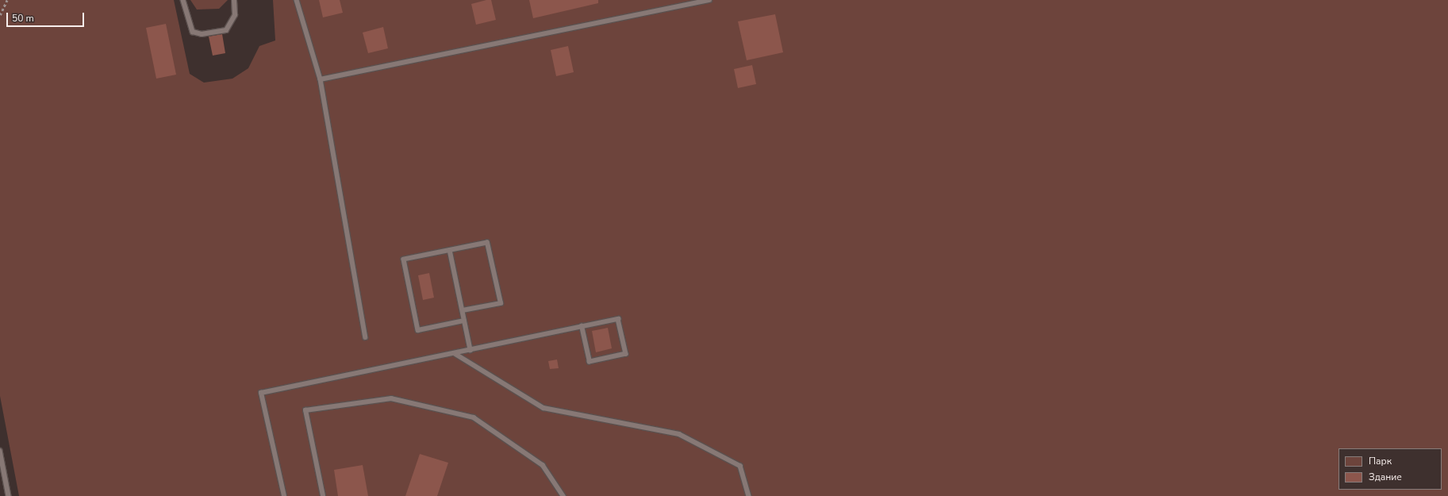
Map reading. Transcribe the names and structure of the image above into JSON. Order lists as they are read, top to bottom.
{
  "legend": ["Парк", "Здание"],
  "scale_bar": "50 m"
}
